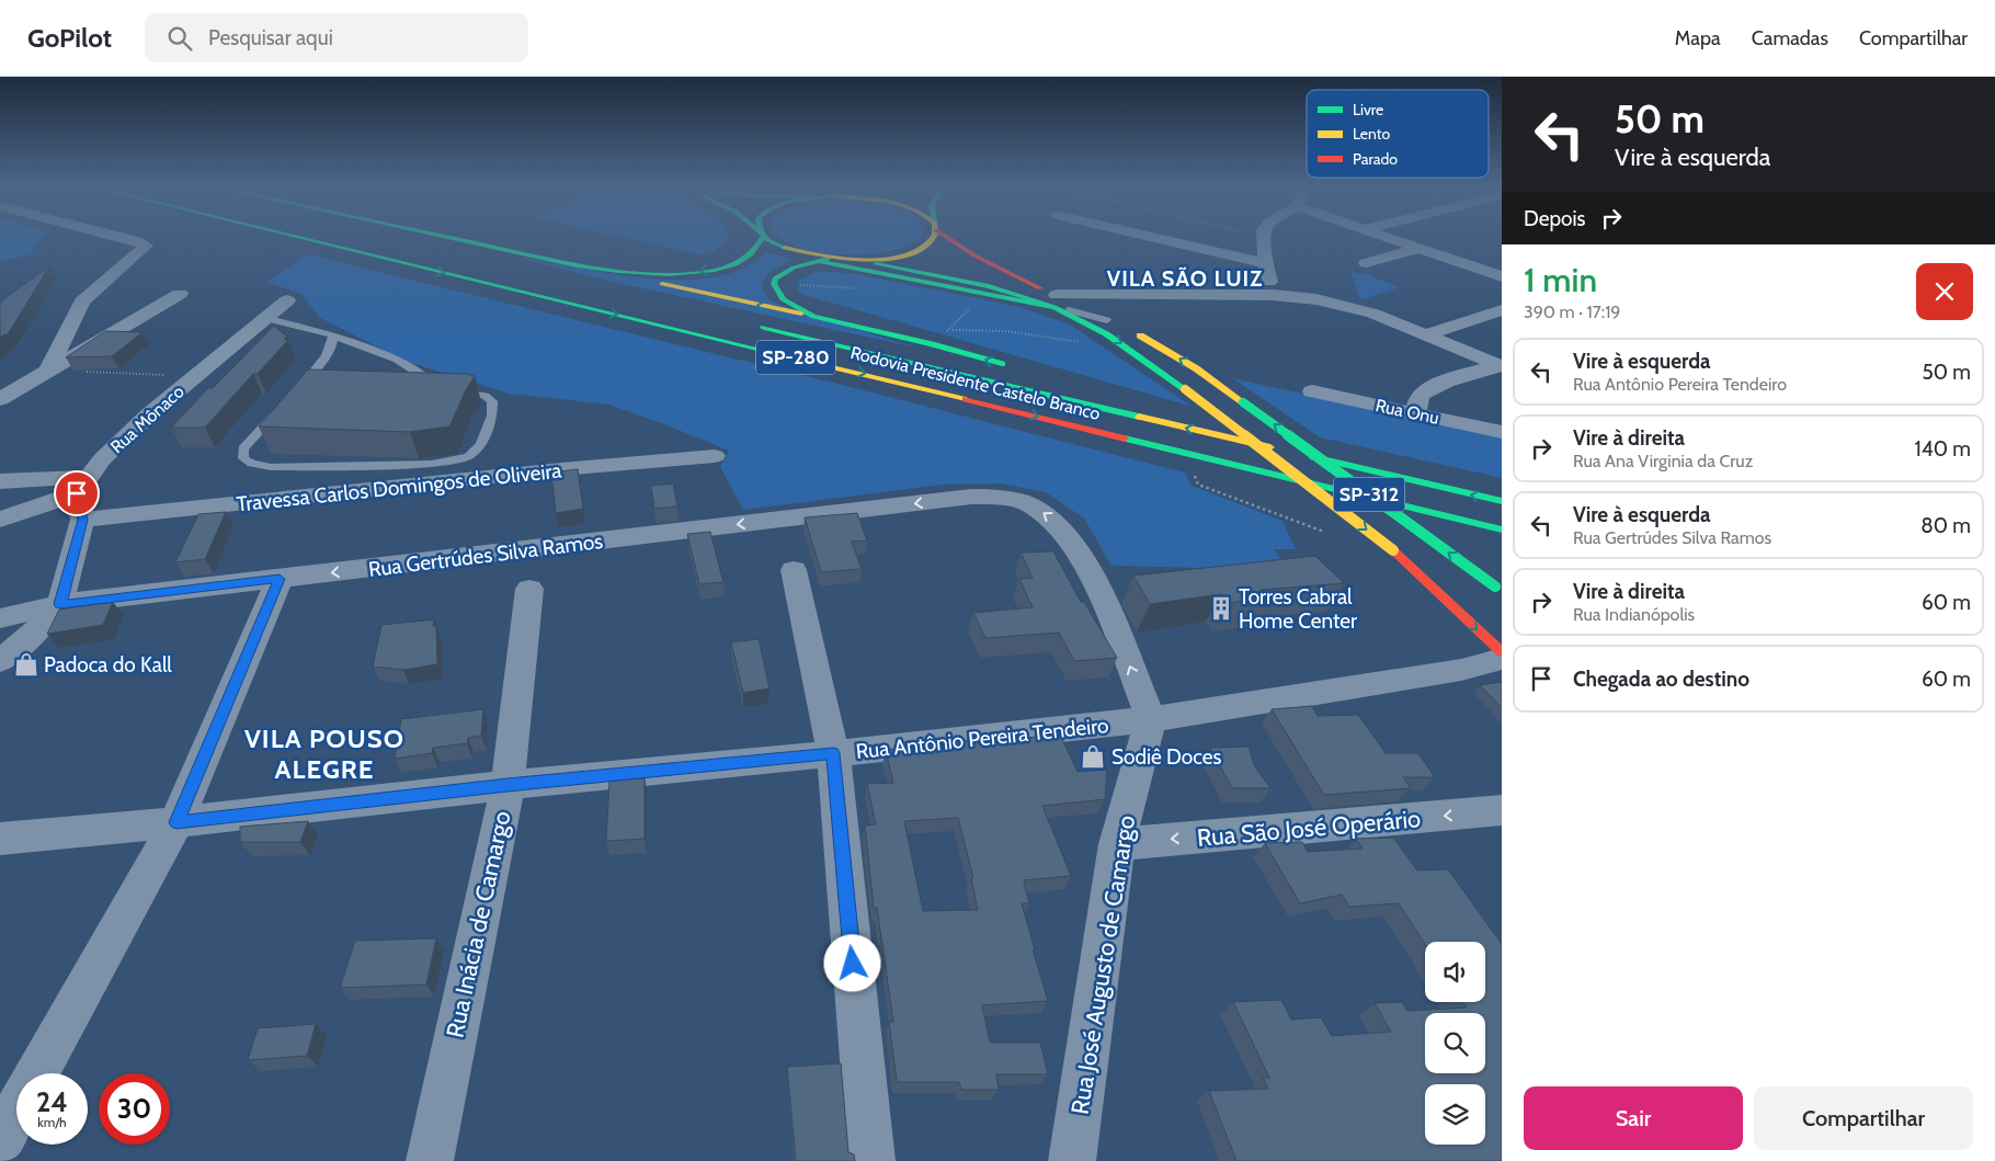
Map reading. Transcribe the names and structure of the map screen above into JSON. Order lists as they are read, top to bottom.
{
  "streets": {
    "main road": ["SP-280", "Rodovia Presidente Castelo Branco", "SP-312"],
    "street": [
      "Rua Onu",
      "Rua Mônaco",
      "Travessa Carlos Domingos de Oliveira",
      "Rua Gertrúdes Silva Ramos",
      "Rua Antônio Pereira Tendeiro",
      "Rua São José Operário",
      "Rua Inácia de Camargo",
      "Rua José Augusto de Camargo"
    ]
  },
  "crossings": [
    ["Rua Gertrúdes Silva Ramos", "Rua Antônio Pereira Tendeiro"],
    ["Rua Gertrúdes Silva Ramos", "Rua José Augusto de Camargo"],
    ["Rua Antônio Pereira Tendeiro", "Rua Inácia de Camargo"],
    ["Rua Antônio Pereira Tendeiro", "Rua José Augusto de Camargo"],
    ["Rua São José Operário", "Rua José Augusto de Camargo"]
  ],
  "one_way": ["Rua Gertrúdes Silva Ramos", "Rua São José Operário"],
  "districts": ["VILA SÃO LUIZ", "VILA POUSO ALEGRE"],
  "places": {
    "building": ["Torres Cabral Home Center"],
    "shop": ["Padoca do Kall", "Sodiê Doces"]
  },
  "legend": ["Livre", "Lento", "Parado"],
  "page": {
    "header": "GoPilot",
    "search": "Pesquisar aqui",
    "nav": ["Mapa", "Camadas", "Compartilhar"],
    "turn": ["50 m", "Vire à esquerda"],
    "then": "Depois",
    "heading": ["1 min", "390 m · 17:19"],
    "list": [
      {
        "name": "Vire à esquerda",
        "note": "Rua Antônio Pereira Tendeiro",
        "value": "50 m"
      },
      {
        "name": "Vire à direita",
        "note": "Rua Ana Virginia da Cruz",
        "value": "140 m"
      },
      {
        "name": "Vire à esquerda",
        "note": "Rua Gertrúdes Silva Ramos",
        "value": "80 m"
      },
      {
        "name": "Vire à direita",
        "note": "Rua Indianópolis",
        "value": "60 m"
      },
      {
        "name": "Chegada ao destino",
        "value": "60 m"
      }
    ],
    "speed": "24 km/h",
    "limit": "30",
    "buttons": ["Sair", "Compartilhar"]
  }
}
